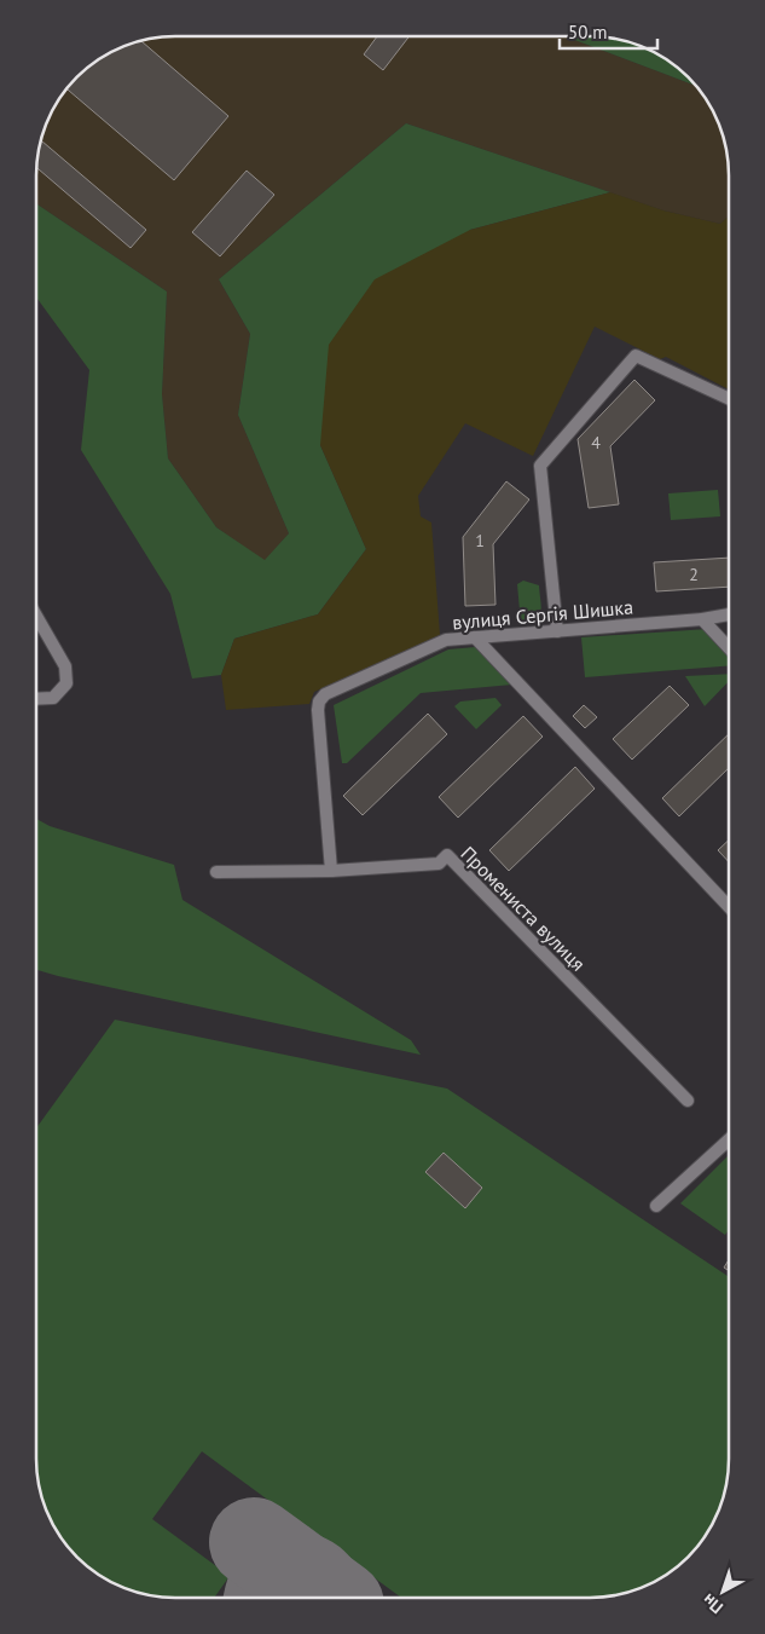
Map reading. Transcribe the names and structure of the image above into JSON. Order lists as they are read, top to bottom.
{
  "streets": {
    "street": ["вулиця Сергія Шишка", "Промениста вулиця"]
  },
  "crossings": [
    ["вулиця Сергія Шишка", "Промениста вулиця"]
  ],
  "house_numbers": ["4", "1", "2"],
  "scale_bar": "50 m",
  "north": "bottom left"
}
